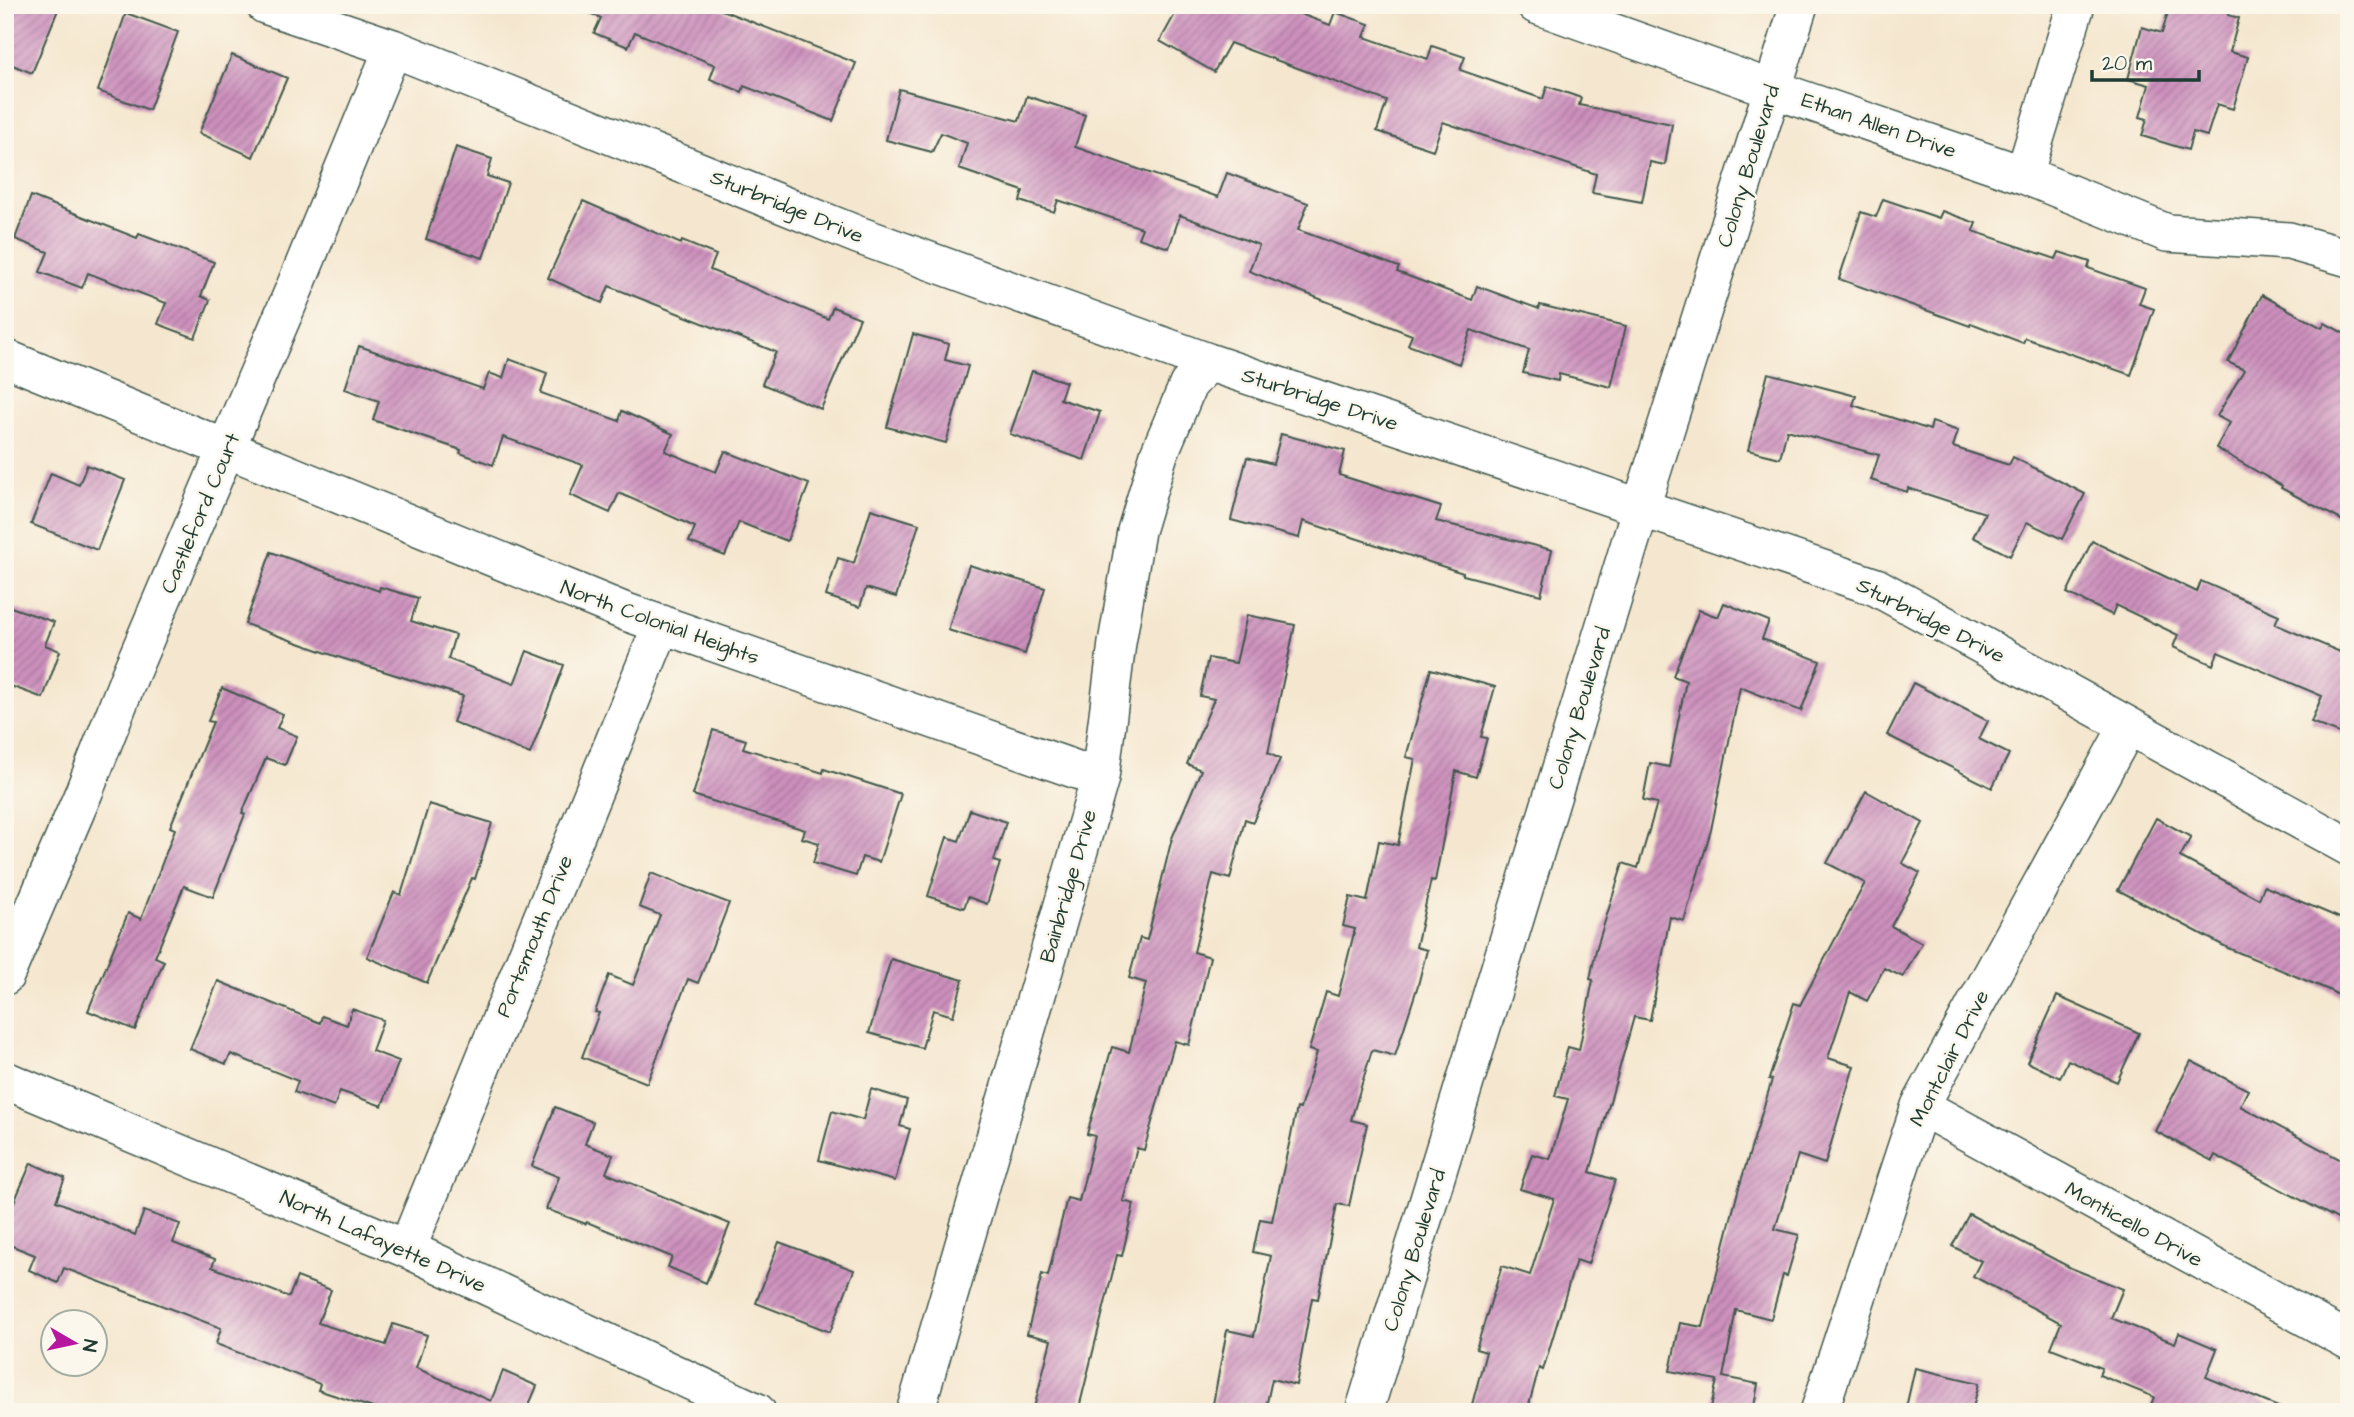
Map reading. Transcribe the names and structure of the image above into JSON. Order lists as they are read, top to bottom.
{
  "streets": {
    "street": [
      "Ethan Allen Drive",
      "Colony Boulevard",
      "Sturbridge Drive",
      "Castleford Court",
      "North Colonial Heights",
      "Bainbridge Drive",
      "Portsmouth Drive",
      "Montclair Drive",
      "Monticello Drive",
      "North Lafayette Drive"
    ]
  },
  "crossings": [
    ["Ethan Allen Drive", "Colony Boulevard"],
    ["Colony Boulevard", "Sturbridge Drive"],
    ["Sturbridge Drive", "Castleford Court"],
    ["Sturbridge Drive", "Bainbridge Drive"],
    ["Sturbridge Drive", "Montclair Drive"],
    ["Castleford Court", "North Colonial Heights"],
    ["North Colonial Heights", "Bainbridge Drive"],
    ["North Colonial Heights", "Portsmouth Drive"],
    ["Portsmouth Drive", "North Lafayette Drive"],
    ["Montclair Drive", "Monticello Drive"]
  ],
  "scale_bar": "20 m",
  "north": "right"
}
